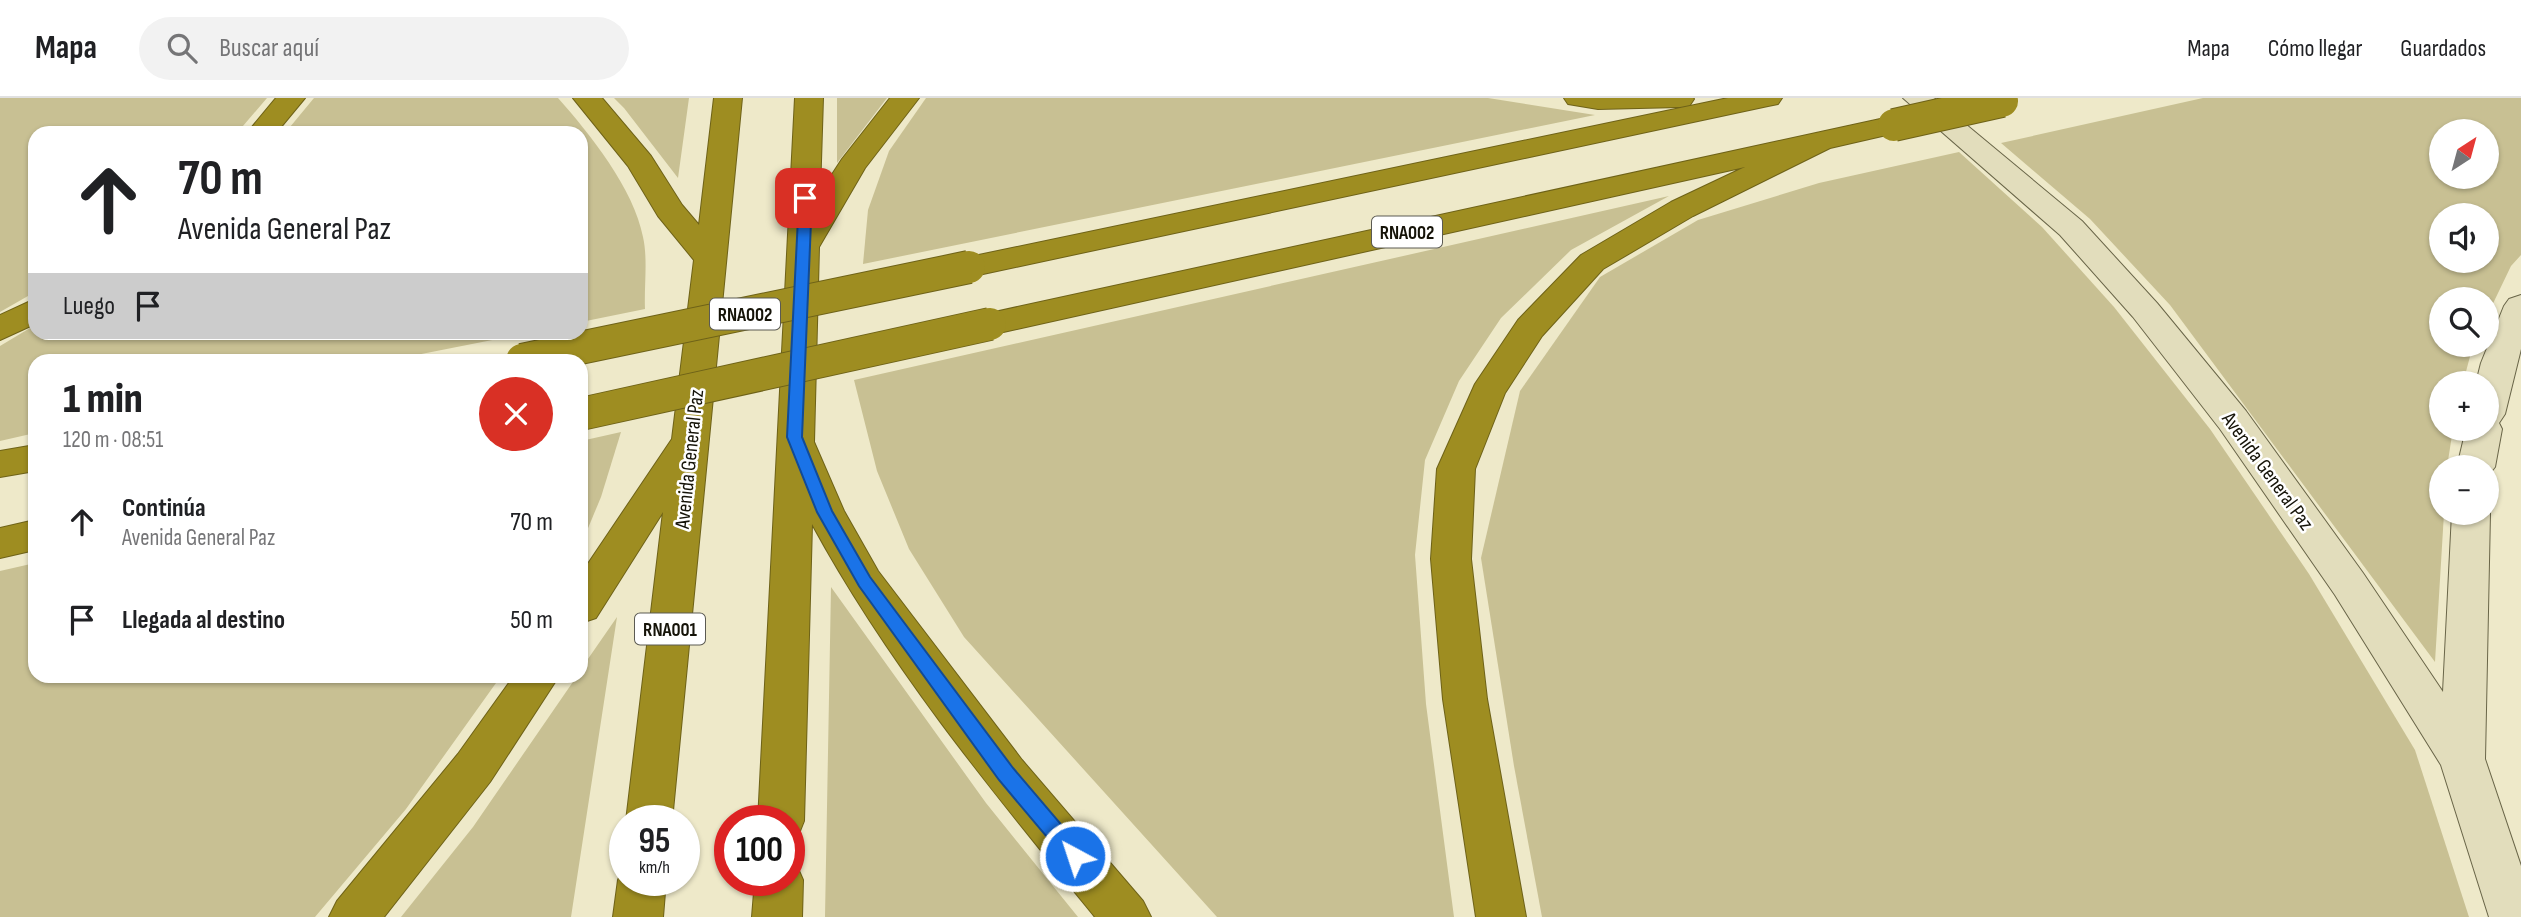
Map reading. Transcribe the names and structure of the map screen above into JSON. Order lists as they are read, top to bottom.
{
  "streets": {
    "highway": ["RNA002", "Avenida General Paz", "RNA001"]
  },
  "north": "top right",
  "page": {
    "header": "Mapa",
    "search": "Buscar aquí",
    "nav": ["Mapa", "Cómo llegar", "Guardados"],
    "map_buttons": ["+", "−"],
    "turn": ["70 m", "Avenida General Paz"],
    "then": "Luego",
    "heading": ["1 min", "120 m · 08:51"],
    "list": [
      {
        "name": "Continúa",
        "note": "Avenida General Paz",
        "value": "70 m"
      },
      {
        "name": "Llegada al destino",
        "value": "50 m"
      }
    ],
    "speed": "95 km/h",
    "limit": "100"
  }
}
